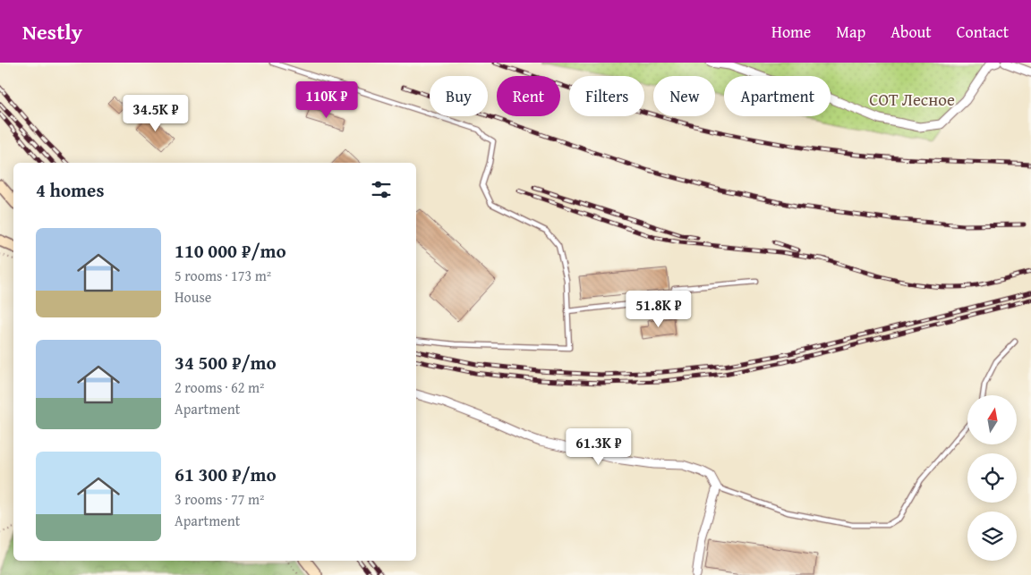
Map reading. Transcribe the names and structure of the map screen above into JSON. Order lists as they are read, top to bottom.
{
  "parks": ["СОТ Лесное"],
  "north": "top",
  "page": {
    "header": "Nestly",
    "nav": [
      "Home",
      "Map",
      "About",
      "Contact"
    ],
    "chip": [
      "Buy",
      "Rent",
      "Filters",
      "New",
      "Apartment"
    ],
    "price": [
      "110K ₽",
      "34.5K ₽",
      "51.8K ₽",
      "61.3K ₽"
    ],
    "heading": "4 homes",
    "list": [
      {
        "name": "110 000 ₽/mo",
        "note": "5 rooms · 173 m² · House"
      },
      {
        "name": "34 500 ₽/mo",
        "note": "2 rooms · 62 m² · Apartment"
      },
      {
        "name": "61 300 ₽/mo",
        "note": "3 rooms · 77 m² · Apartment"
      }
    ]
  }
}
